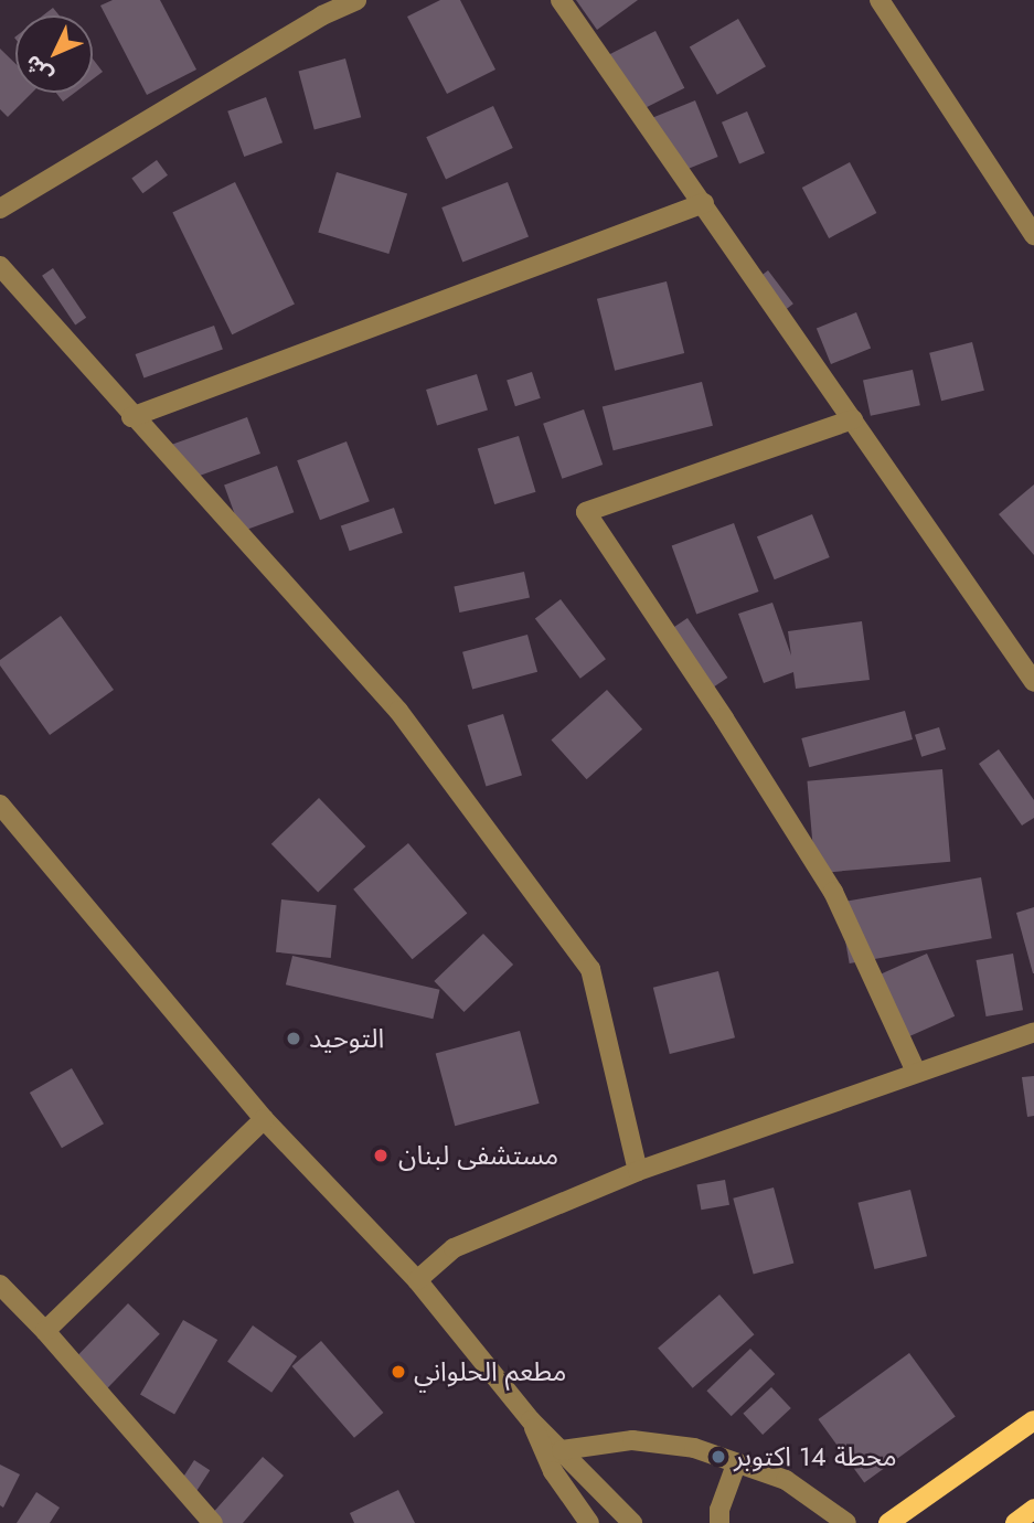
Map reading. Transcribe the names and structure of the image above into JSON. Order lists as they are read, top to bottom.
{
  "places": [
    "التوحيد",
    "مستشفى لبنان",
    "مطعم الحلواني",
    "محطة 14 اكتوبر"
  ],
  "north": "bottom left"
}
